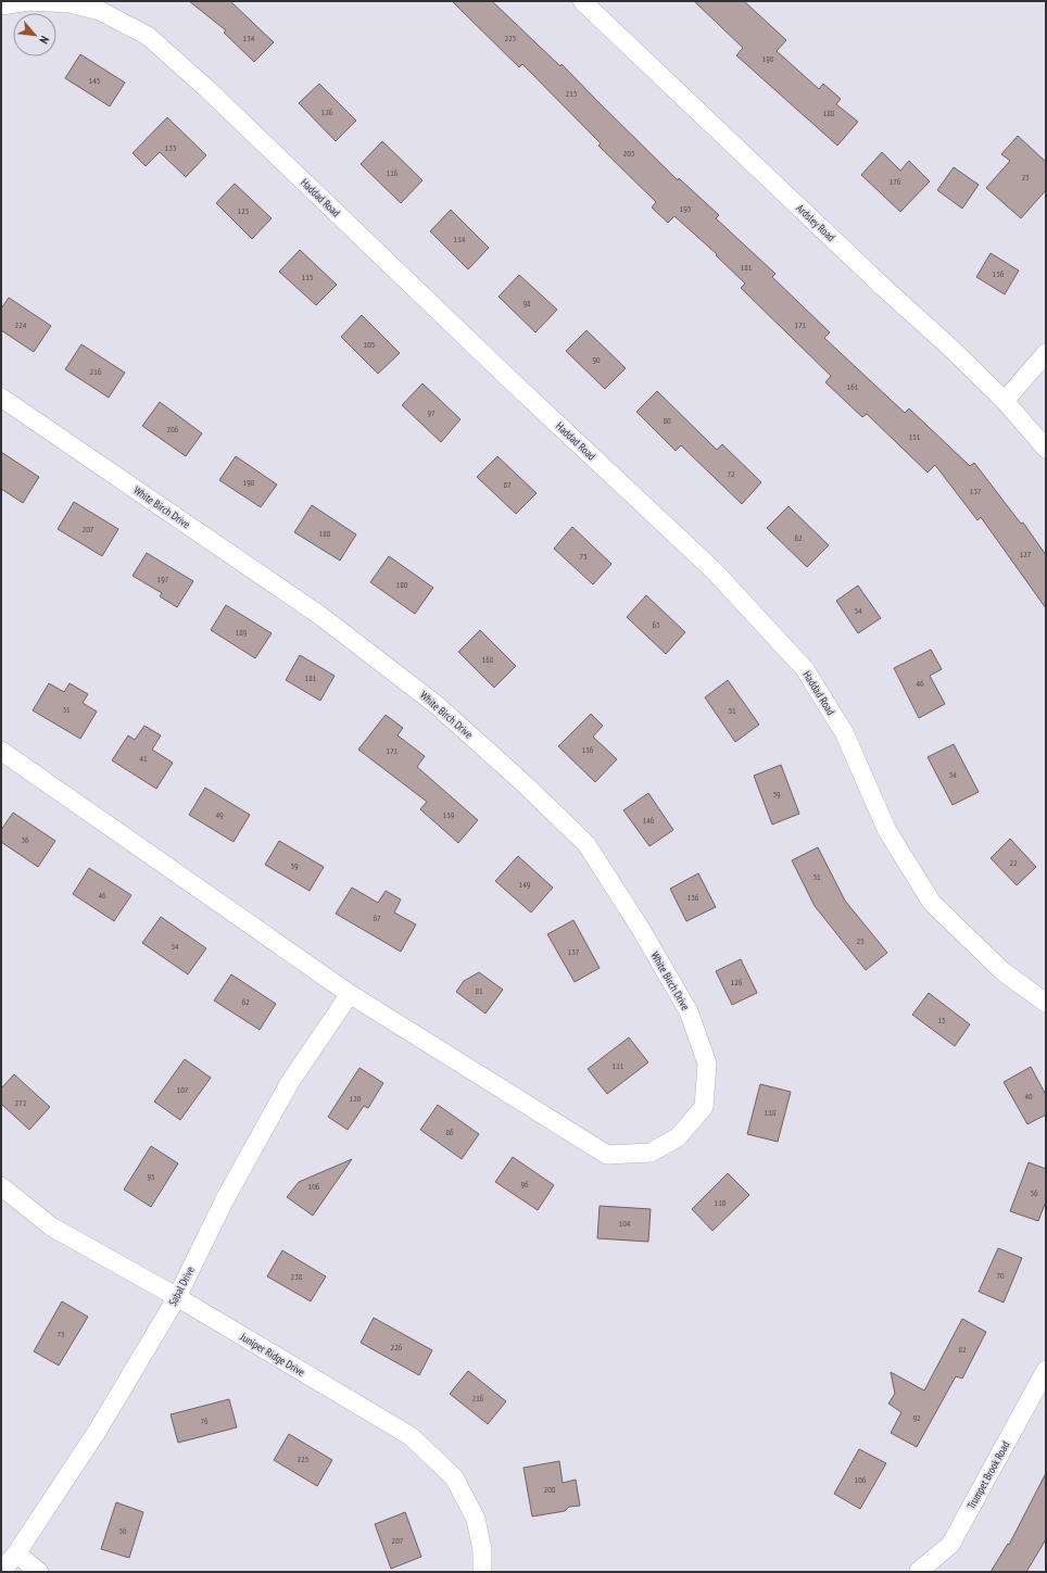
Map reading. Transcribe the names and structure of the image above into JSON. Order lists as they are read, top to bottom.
{
  "streets": {
    "street": [
      "Haddad Road",
      "Ardsley Road",
      "White Birch Drive",
      "Sabal Drive",
      "Juniper Ridge Drive",
      "Trumpet Brook Road"
    ]
  },
  "crossings": [
    ["White Birch Drive", "Sabal Drive"],
    ["Sabal Drive", "Juniper Ridge Drive"]
  ],
  "house_numbers": [
    "134",
    "225",
    "198",
    "145",
    "213",
    "126",
    "188",
    "133",
    "203",
    "116",
    "23",
    "176",
    "193",
    "125",
    "114",
    "181",
    "156",
    "115",
    "98",
    "224",
    "171",
    "105",
    "90",
    "216",
    "161",
    "97",
    "80",
    "206",
    "151",
    "72",
    "198",
    "87",
    "137",
    "207",
    "188",
    "62",
    "127",
    "75",
    "197",
    "180",
    "54",
    "63",
    "189",
    "168",
    "181",
    "46",
    "31",
    "51",
    "156",
    "171",
    "41",
    "34",
    "39",
    "49",
    "159",
    "146",
    "36",
    "22",
    "59",
    "31",
    "149",
    "46",
    "136",
    "67",
    "23",
    "54",
    "137",
    "126",
    "81",
    "62",
    "15",
    "111",
    "107",
    "40",
    "120",
    "272",
    "118",
    "86",
    "95",
    "96",
    "106",
    "56",
    "110",
    "104",
    "70",
    "238",
    "73",
    "226",
    "82",
    "216",
    "92",
    "76",
    "225",
    "106",
    "208",
    "56",
    "207"
  ],
  "north": "bottom right"
}
